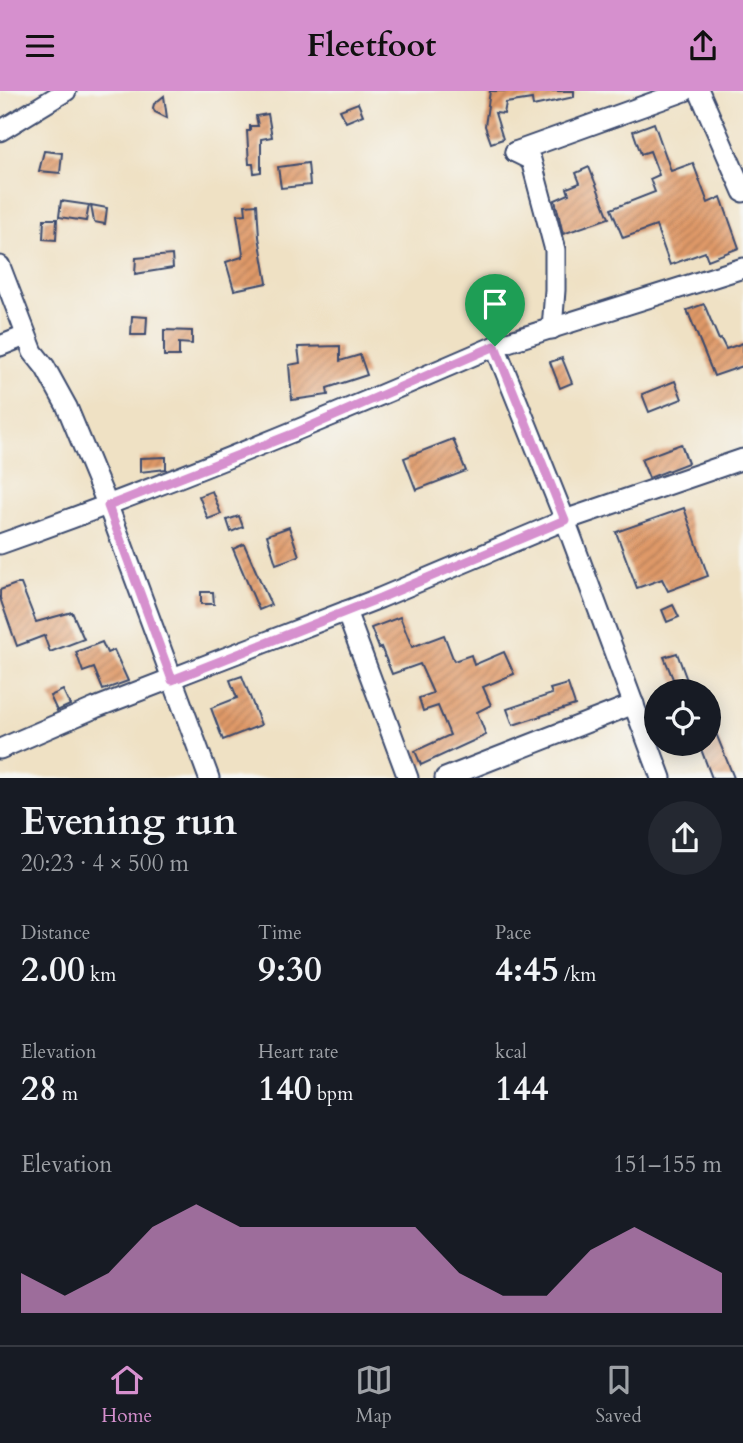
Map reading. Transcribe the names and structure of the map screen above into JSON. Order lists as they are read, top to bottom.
{
  "page": {
    "header": "Fleetfoot",
    "heading": ["Evening run", "20:23 · 4 × 500 m"],
    "stats": [
      ["Distance", "2.00 km"],
      ["Time", "9:30"],
      ["Pace", "4:45 /km"],
      ["Elevation", "28 m"],
      ["Heart rate", "140 bpm"],
      ["kcal", "144"]
    ],
    "chart": ["Elevation", "151–155 m"],
    "tabs": ["Home", "Map", "Saved"]
  }
}
